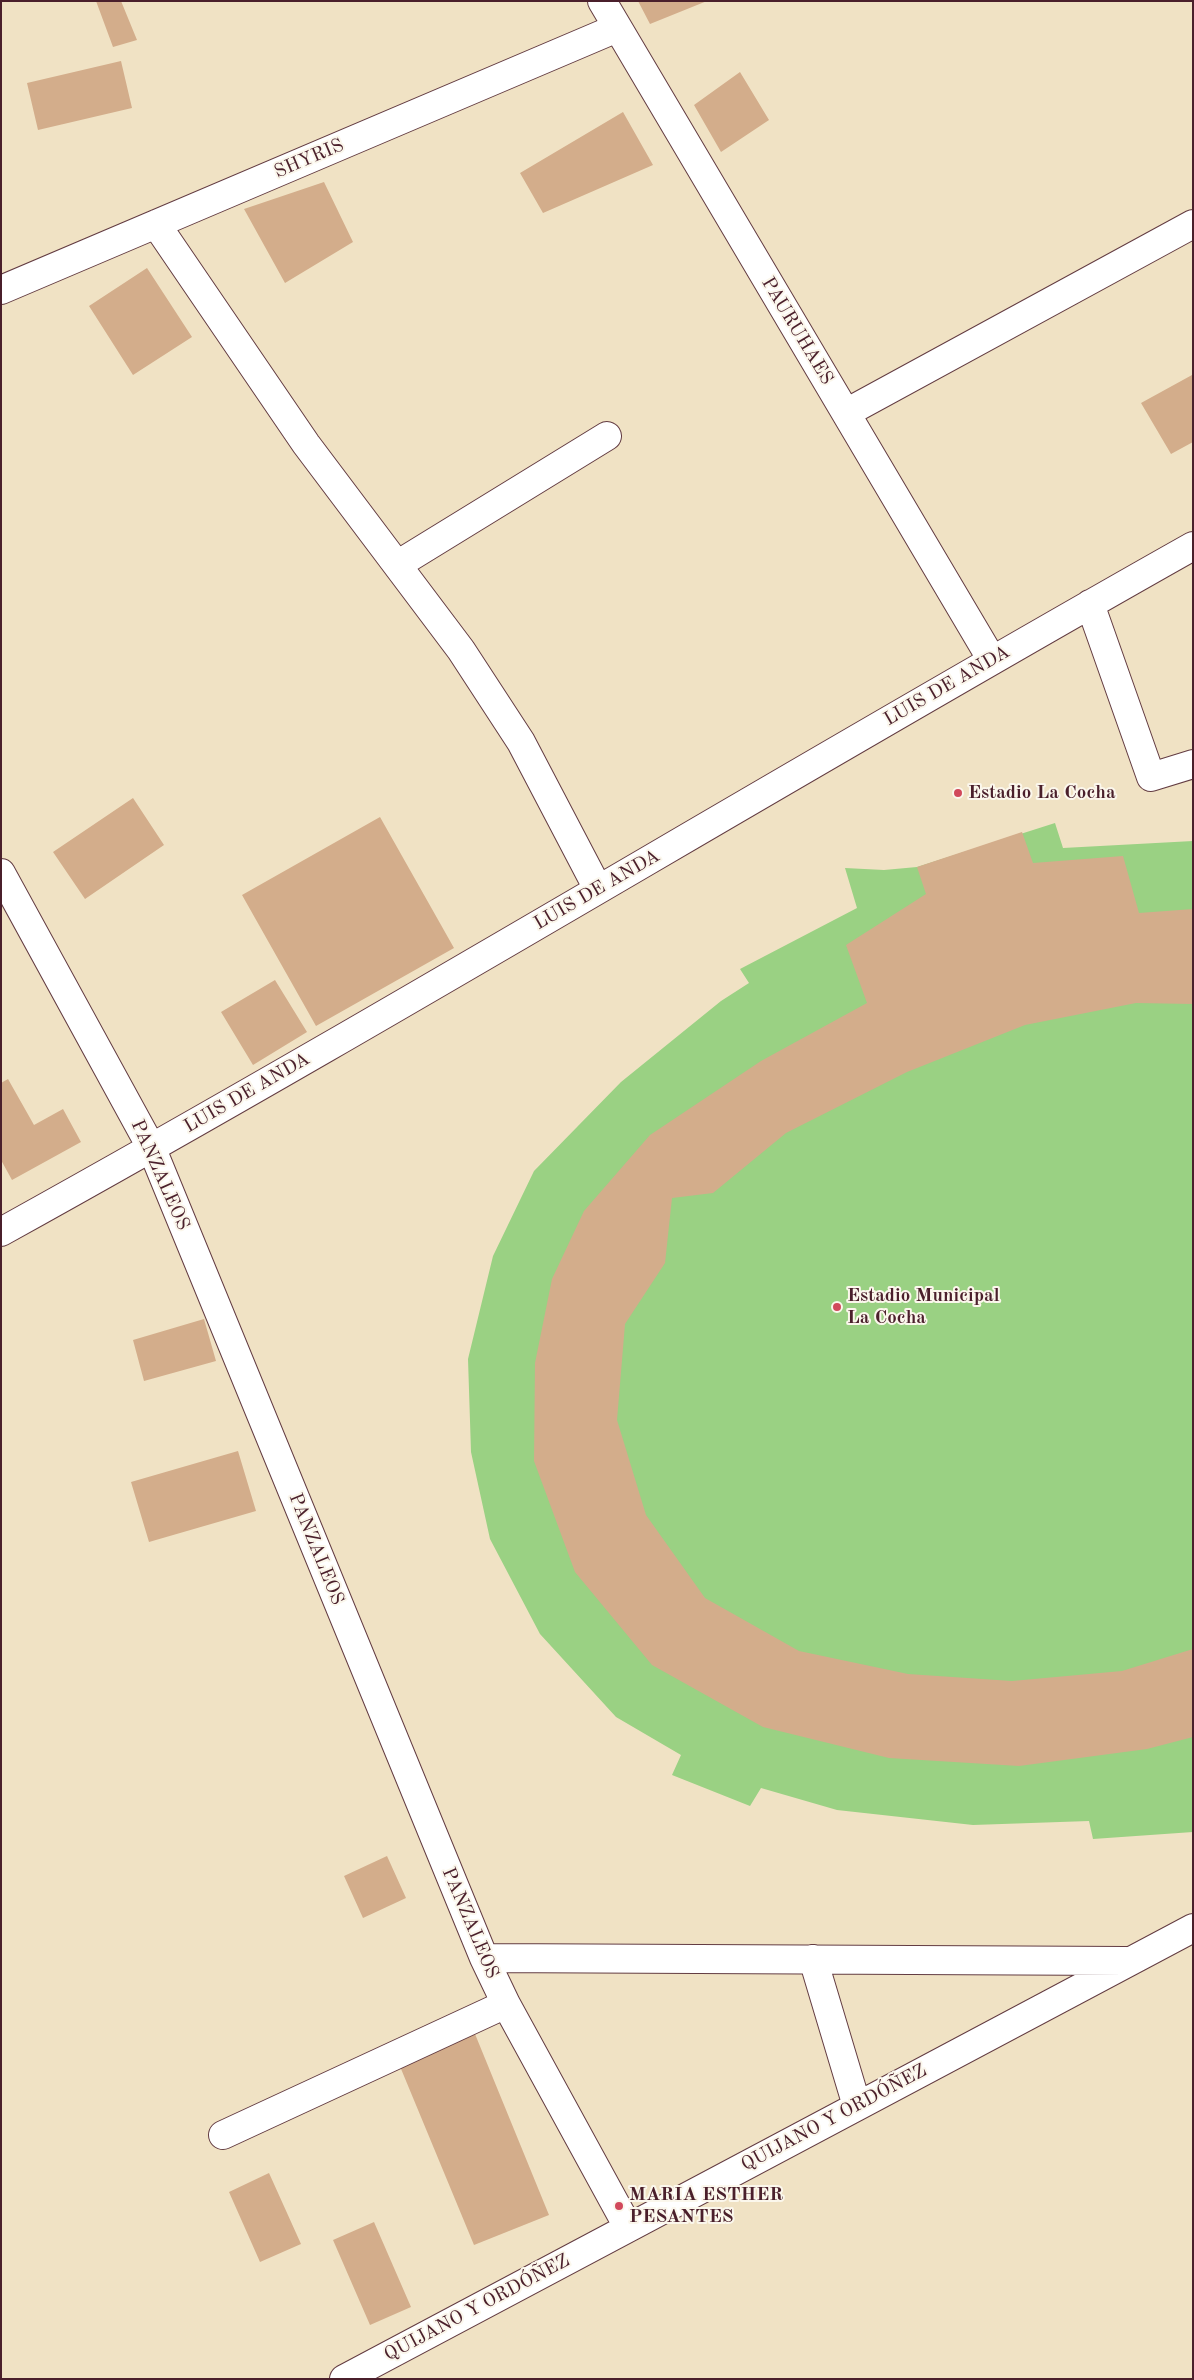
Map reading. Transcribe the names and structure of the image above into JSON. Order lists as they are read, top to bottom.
{
  "streets": {
    "street": [
      "SHYRIS",
      "PAURUHAES",
      "LUIS DE ANDA",
      "PANZALEOS",
      "QUIJANO Y ORDÓÑEZ"
    ]
  },
  "crossings": [
    ["SHYRIS", "PAURUHAES"],
    ["PAURUHAES", "LUIS DE ANDA"],
    ["LUIS DE ANDA", "PANZALEOS"],
    ["PANZALEOS", "QUIJANO Y ORDÓÑEZ"]
  ],
  "places": ["Estadio La Cocha", "Estadio Municipal La Cocha", "MARIA ESTHER PESANTES"]
}
